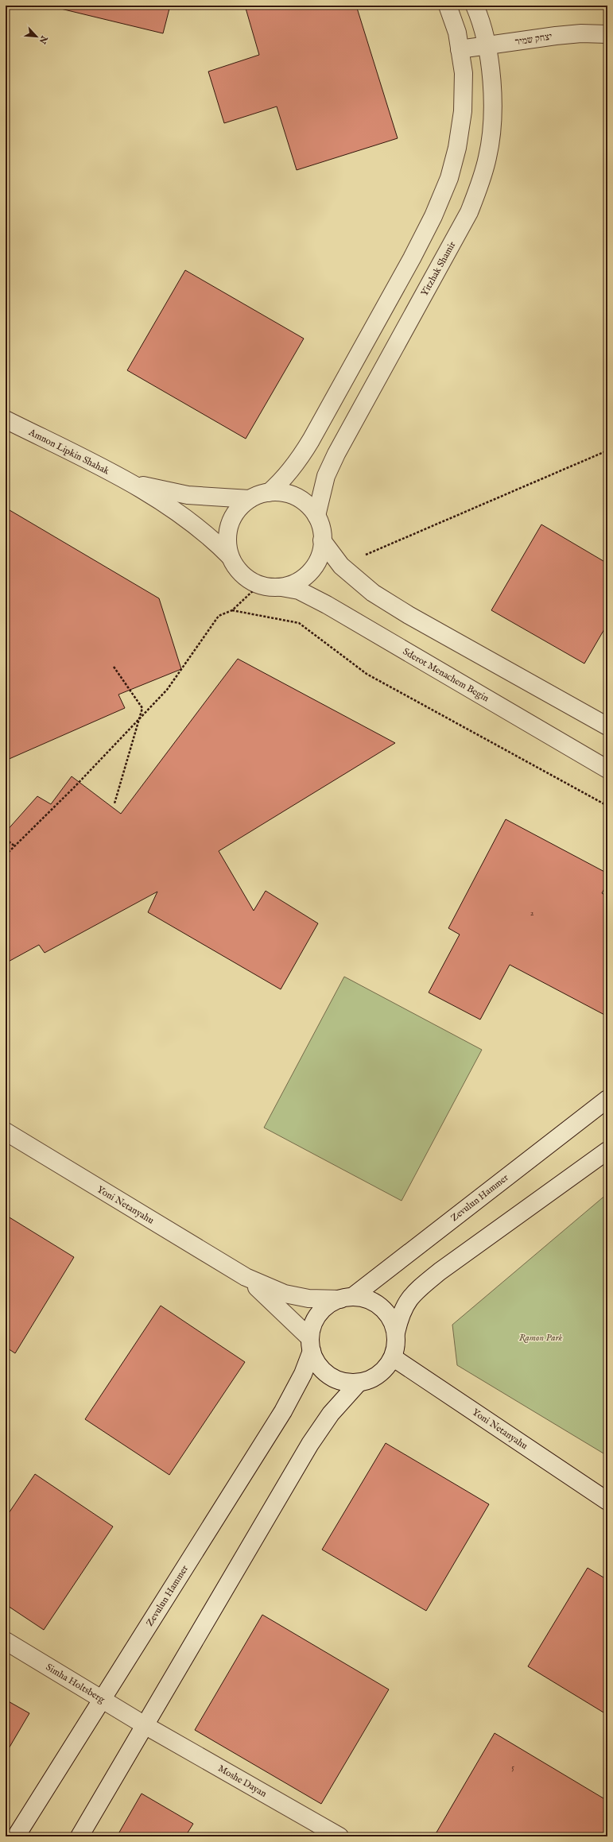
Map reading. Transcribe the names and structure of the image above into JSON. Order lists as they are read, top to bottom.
{
  "streets": {
    "street": [
      "יצחק שמיר",
      "Yitzhak Shamir",
      "Amnon Lipkin Shahak",
      "Sderot Menachem Begin",
      "Zevulun Hammer",
      "Yoni Netanyahu",
      "Simha Holtsberg",
      "Moshe Dayan"
    ]
  },
  "crossings": [
    ["יצחק שמיר", "Yitzhak Shamir"],
    ["Yitzhak Shamir", "Amnon Lipkin Shahak"],
    ["Yitzhak Shamir", "Sderot Menachem Begin"],
    ["Amnon Lipkin Shahak", "Sderot Menachem Begin"],
    ["Zevulun Hammer", "Yoni Netanyahu"],
    ["Zevulun Hammer", "Simha Holtsberg"],
    ["Simha Holtsberg", "Moshe Dayan"]
  ],
  "parks": ["Ramon Park"],
  "house_numbers": ["2", "5"],
  "north": "bottom right"
}
